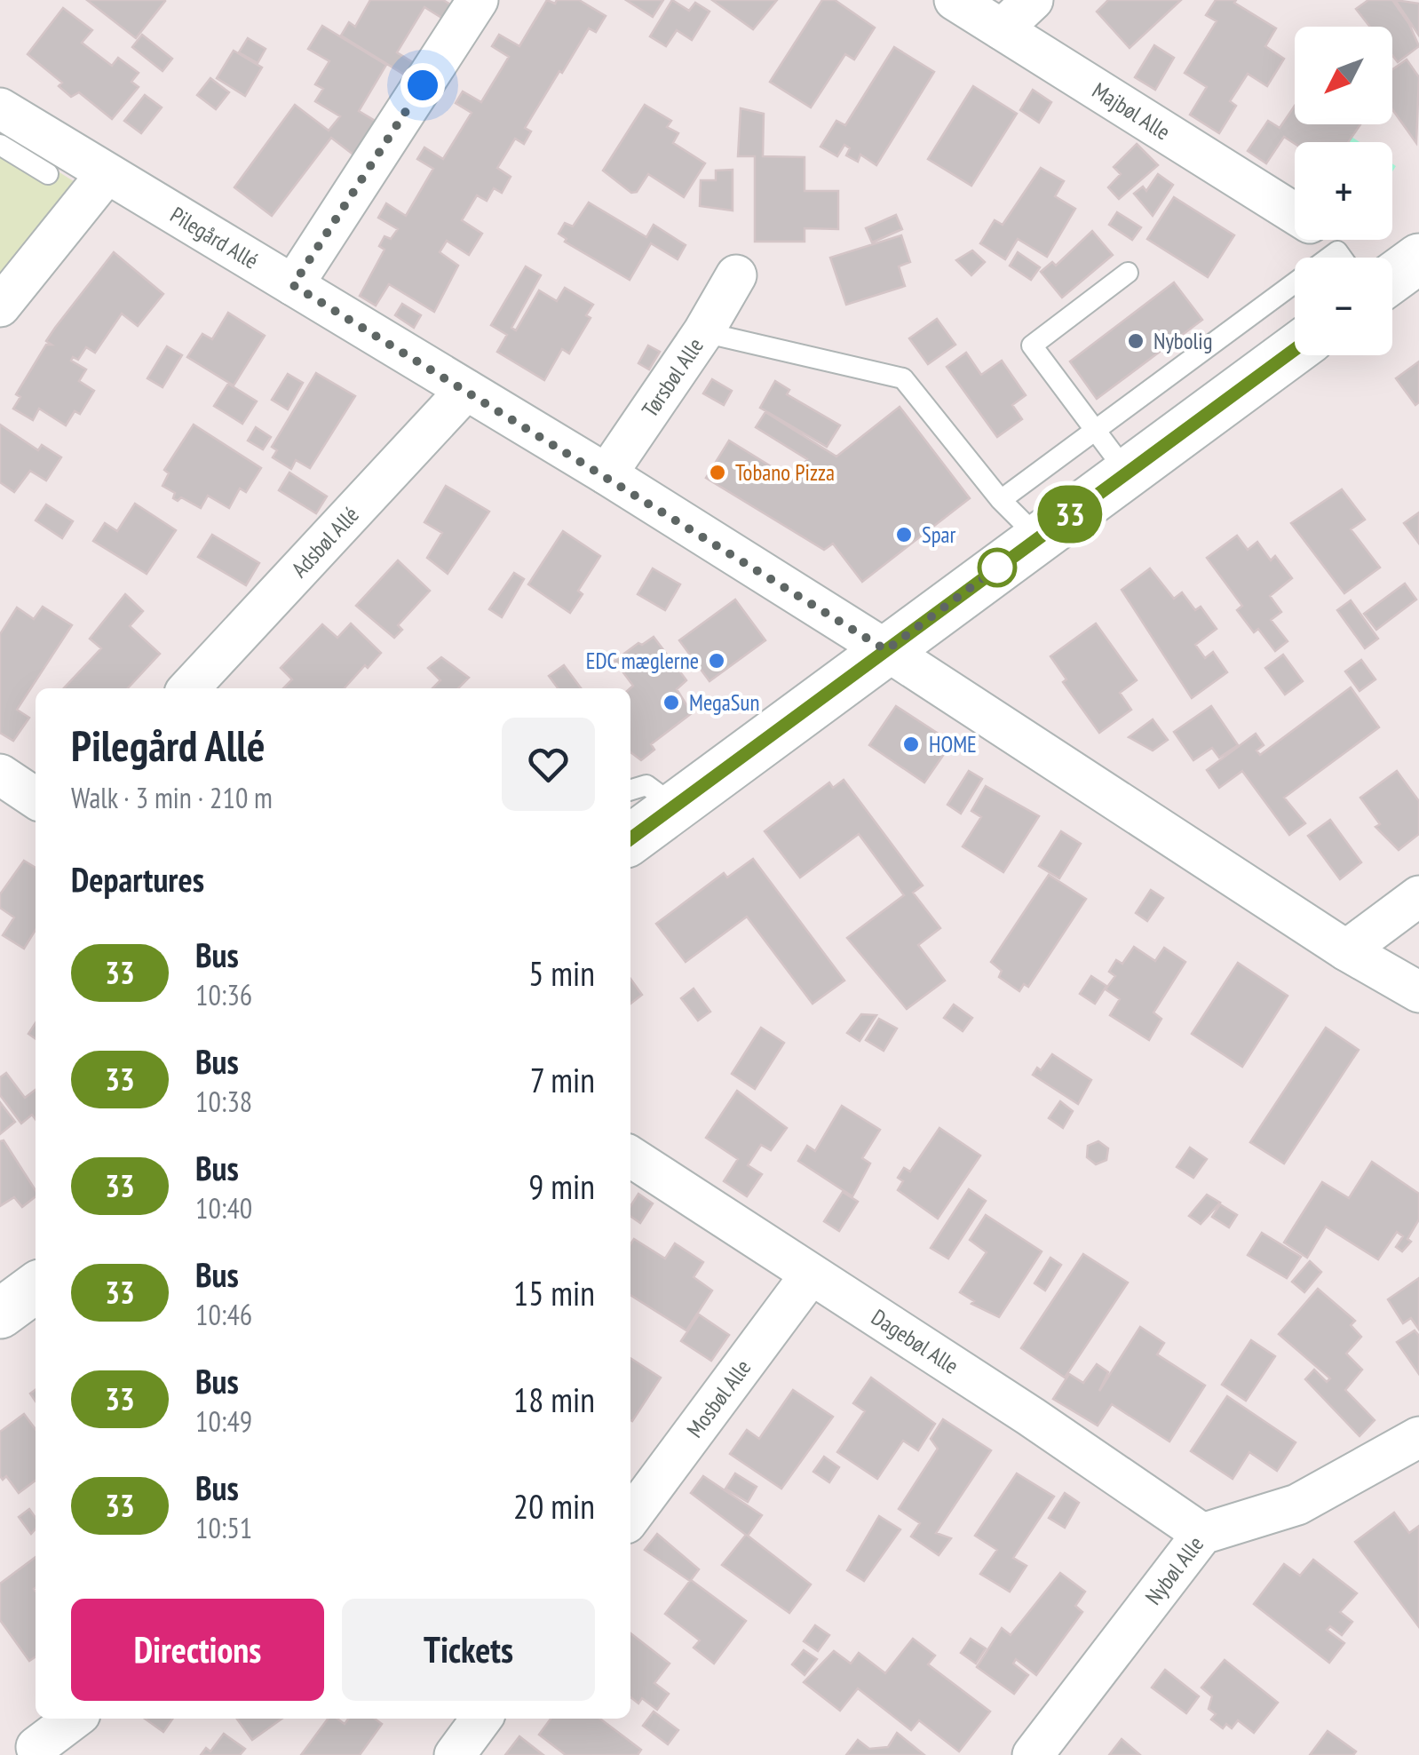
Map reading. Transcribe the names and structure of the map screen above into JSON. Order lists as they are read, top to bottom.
{
  "streets": {
    "street": [
      "Majbøl Alle",
      "Pilegård Allé",
      "Tørsbøl Alle",
      "Adsbøl Allé",
      "Dagebøl Alle",
      "Mosbøl Alle",
      "Nybøl Alle"
    ]
  },
  "crossings": [
    ["Pilegård Allé", "Tørsbøl Alle"],
    ["Pilegård Allé", "Adsbøl Allé"],
    ["Dagebøl Alle", "Mosbøl Alle"],
    ["Dagebøl Alle", "Nybøl Alle"]
  ],
  "places": [
    "Nybolig",
    "Tobano Pizza",
    "Spar",
    "EDC mæglerne",
    "MegaSun",
    "HOME"
  ],
  "lines": ["bus line 33"],
  "north": "bottom left",
  "page": {
    "on_map": "33",
    "map_buttons": ["+", "−"],
    "heading": [
      ["Pilegård Allé", "Walk · 3 min · 210 m"],
      "Departures"
    ],
    "list": [
      {
        "mark": "33",
        "name": "Bus",
        "note": "10:36",
        "value": "5 min"
      },
      {
        "mark": "33",
        "name": "Bus",
        "note": "10:38",
        "value": "7 min"
      },
      {
        "mark": "33",
        "name": "Bus",
        "note": "10:40",
        "value": "9 min"
      },
      {
        "mark": "33",
        "name": "Bus",
        "note": "10:46",
        "value": "15 min"
      },
      {
        "mark": "33",
        "name": "Bus",
        "note": "10:49",
        "value": "18 min"
      },
      {
        "mark": "33",
        "name": "Bus",
        "note": "10:51",
        "value": "20 min"
      }
    ],
    "buttons": ["Directions", "Tickets"]
  }
}
